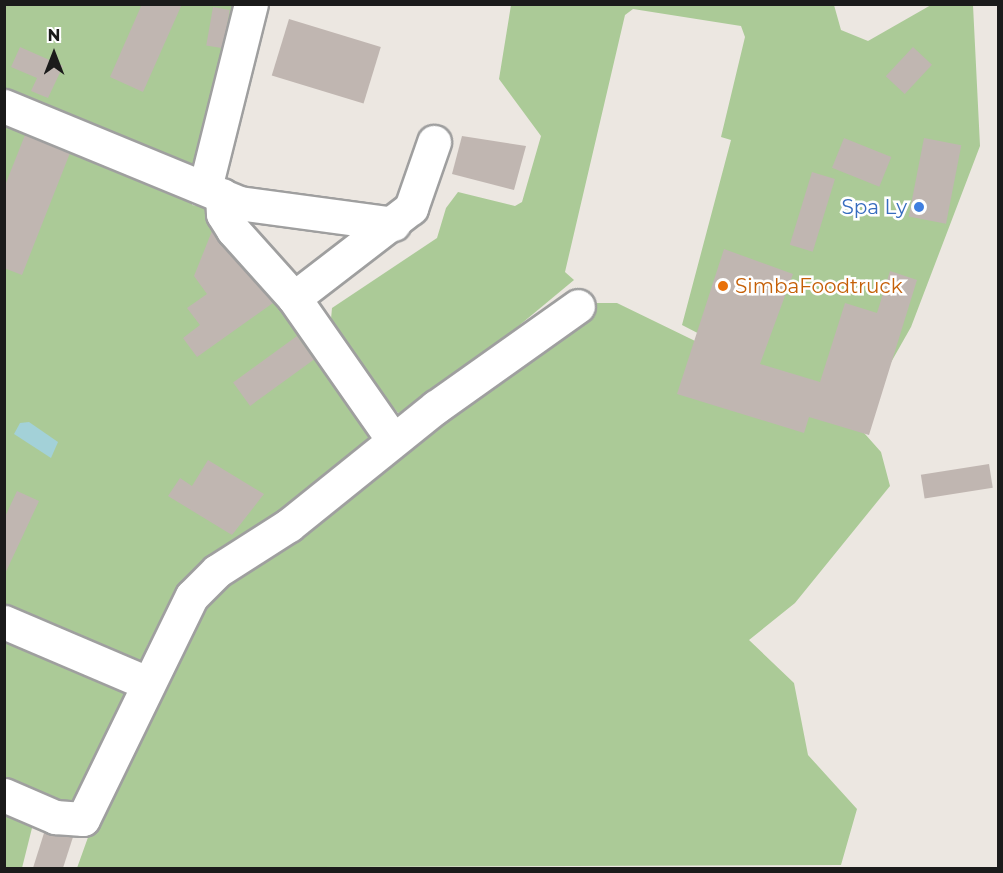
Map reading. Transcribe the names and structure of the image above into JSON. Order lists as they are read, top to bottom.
{
  "places": ["Spa Ly", "SimbaFoodtruck"],
  "north": "top"
}
